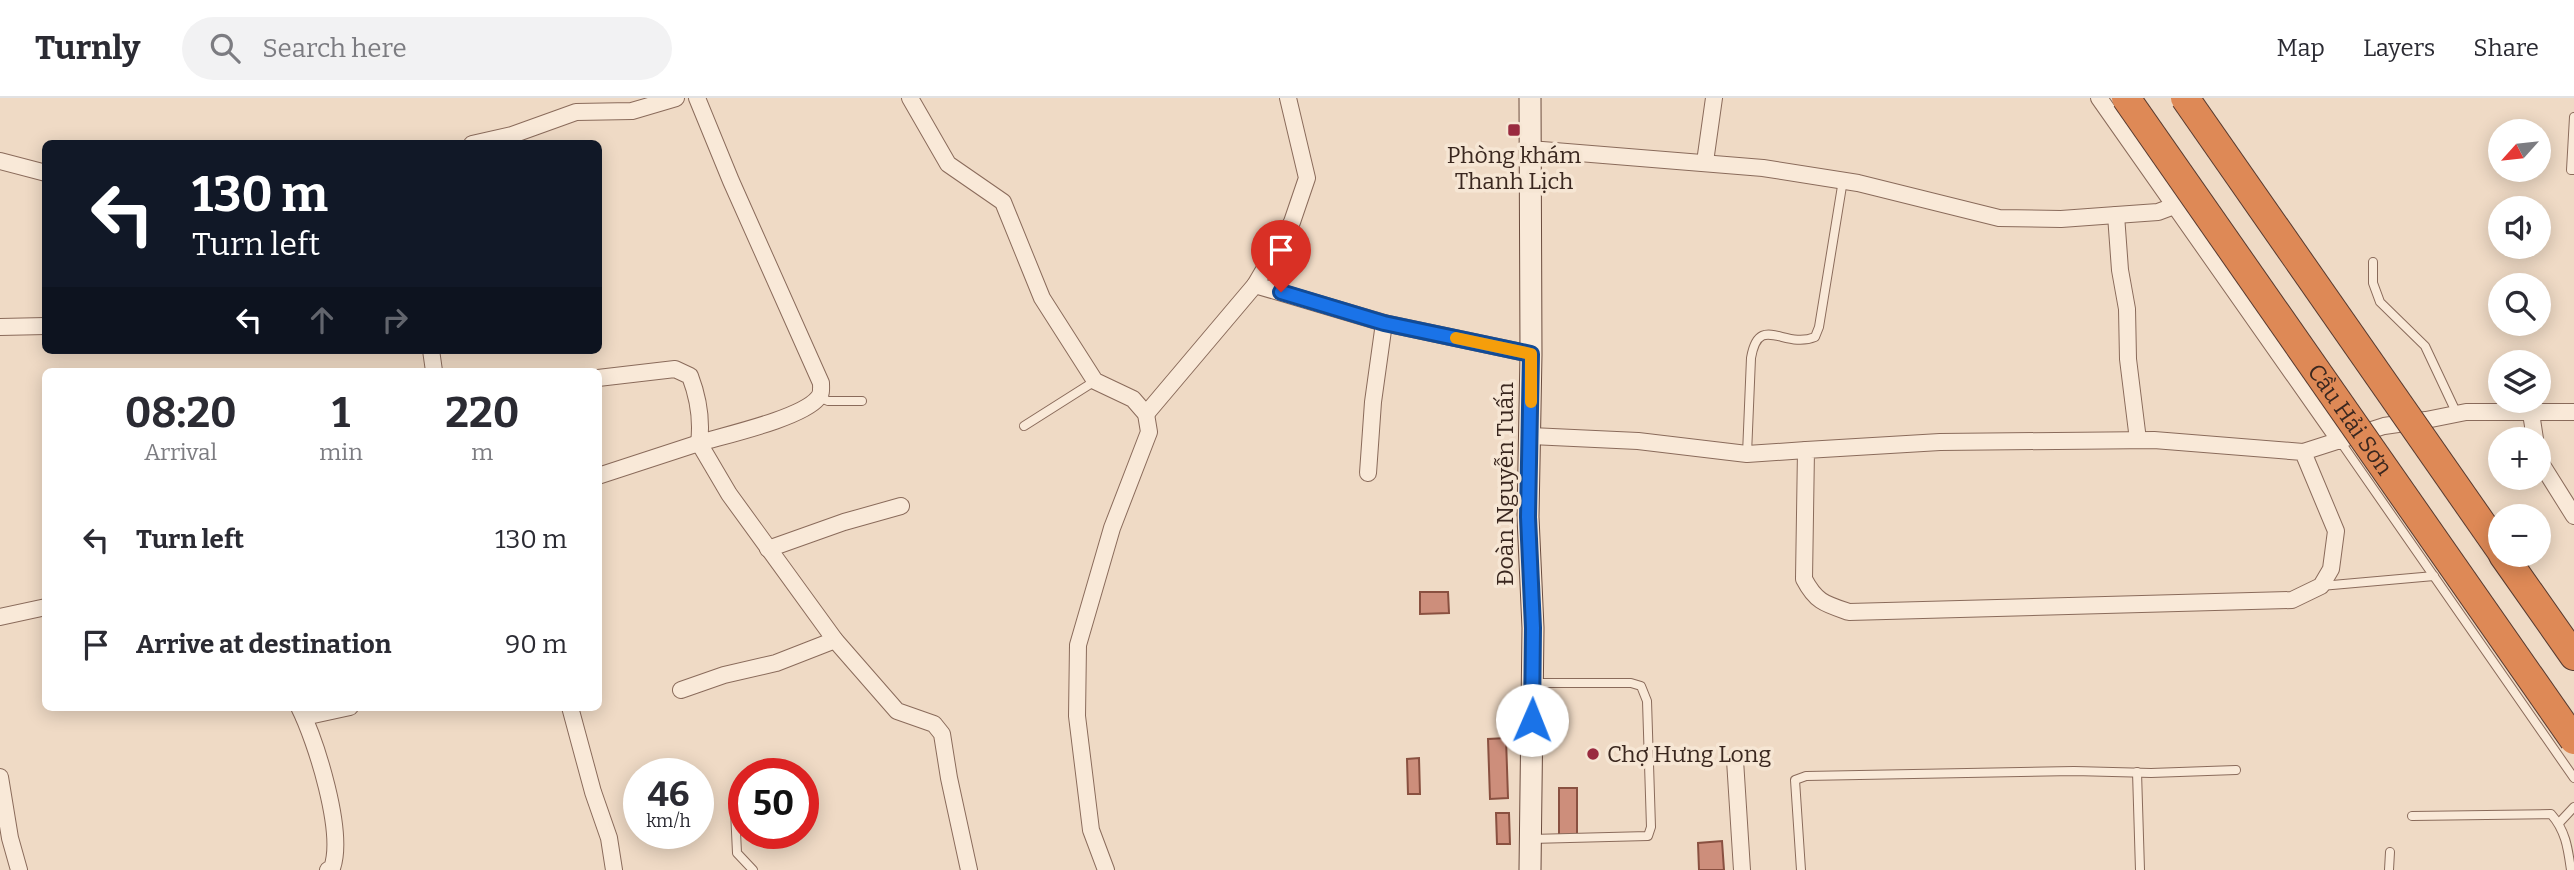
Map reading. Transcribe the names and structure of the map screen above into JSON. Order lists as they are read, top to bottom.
{
  "streets": {
    "highway": ["Cầu Hải Sơn"],
    "main road": ["Đoàn Nguyễn Tuấn"]
  },
  "places": {
    "transit": ["Phòng khám Thanh Lịch"],
    "other": ["Chợ Hưng Long"]
  },
  "north": "bottom left",
  "page": {
    "header": "Turnly",
    "search": "Search here",
    "nav": ["Map", "Layers", "Share"],
    "map_buttons": ["+", "−"],
    "turn": ["130 m", "Turn left"],
    "eta": [
      "08:20",
      "Arrival",
      "1",
      "min",
      "220",
      "m"
    ],
    "list": [
      {
        "name": "Turn left",
        "value": "130 m"
      },
      {
        "name": "Arrive at destination",
        "value": "90 m"
      }
    ],
    "speed": "46 km/h",
    "limit": "50"
  }
}
